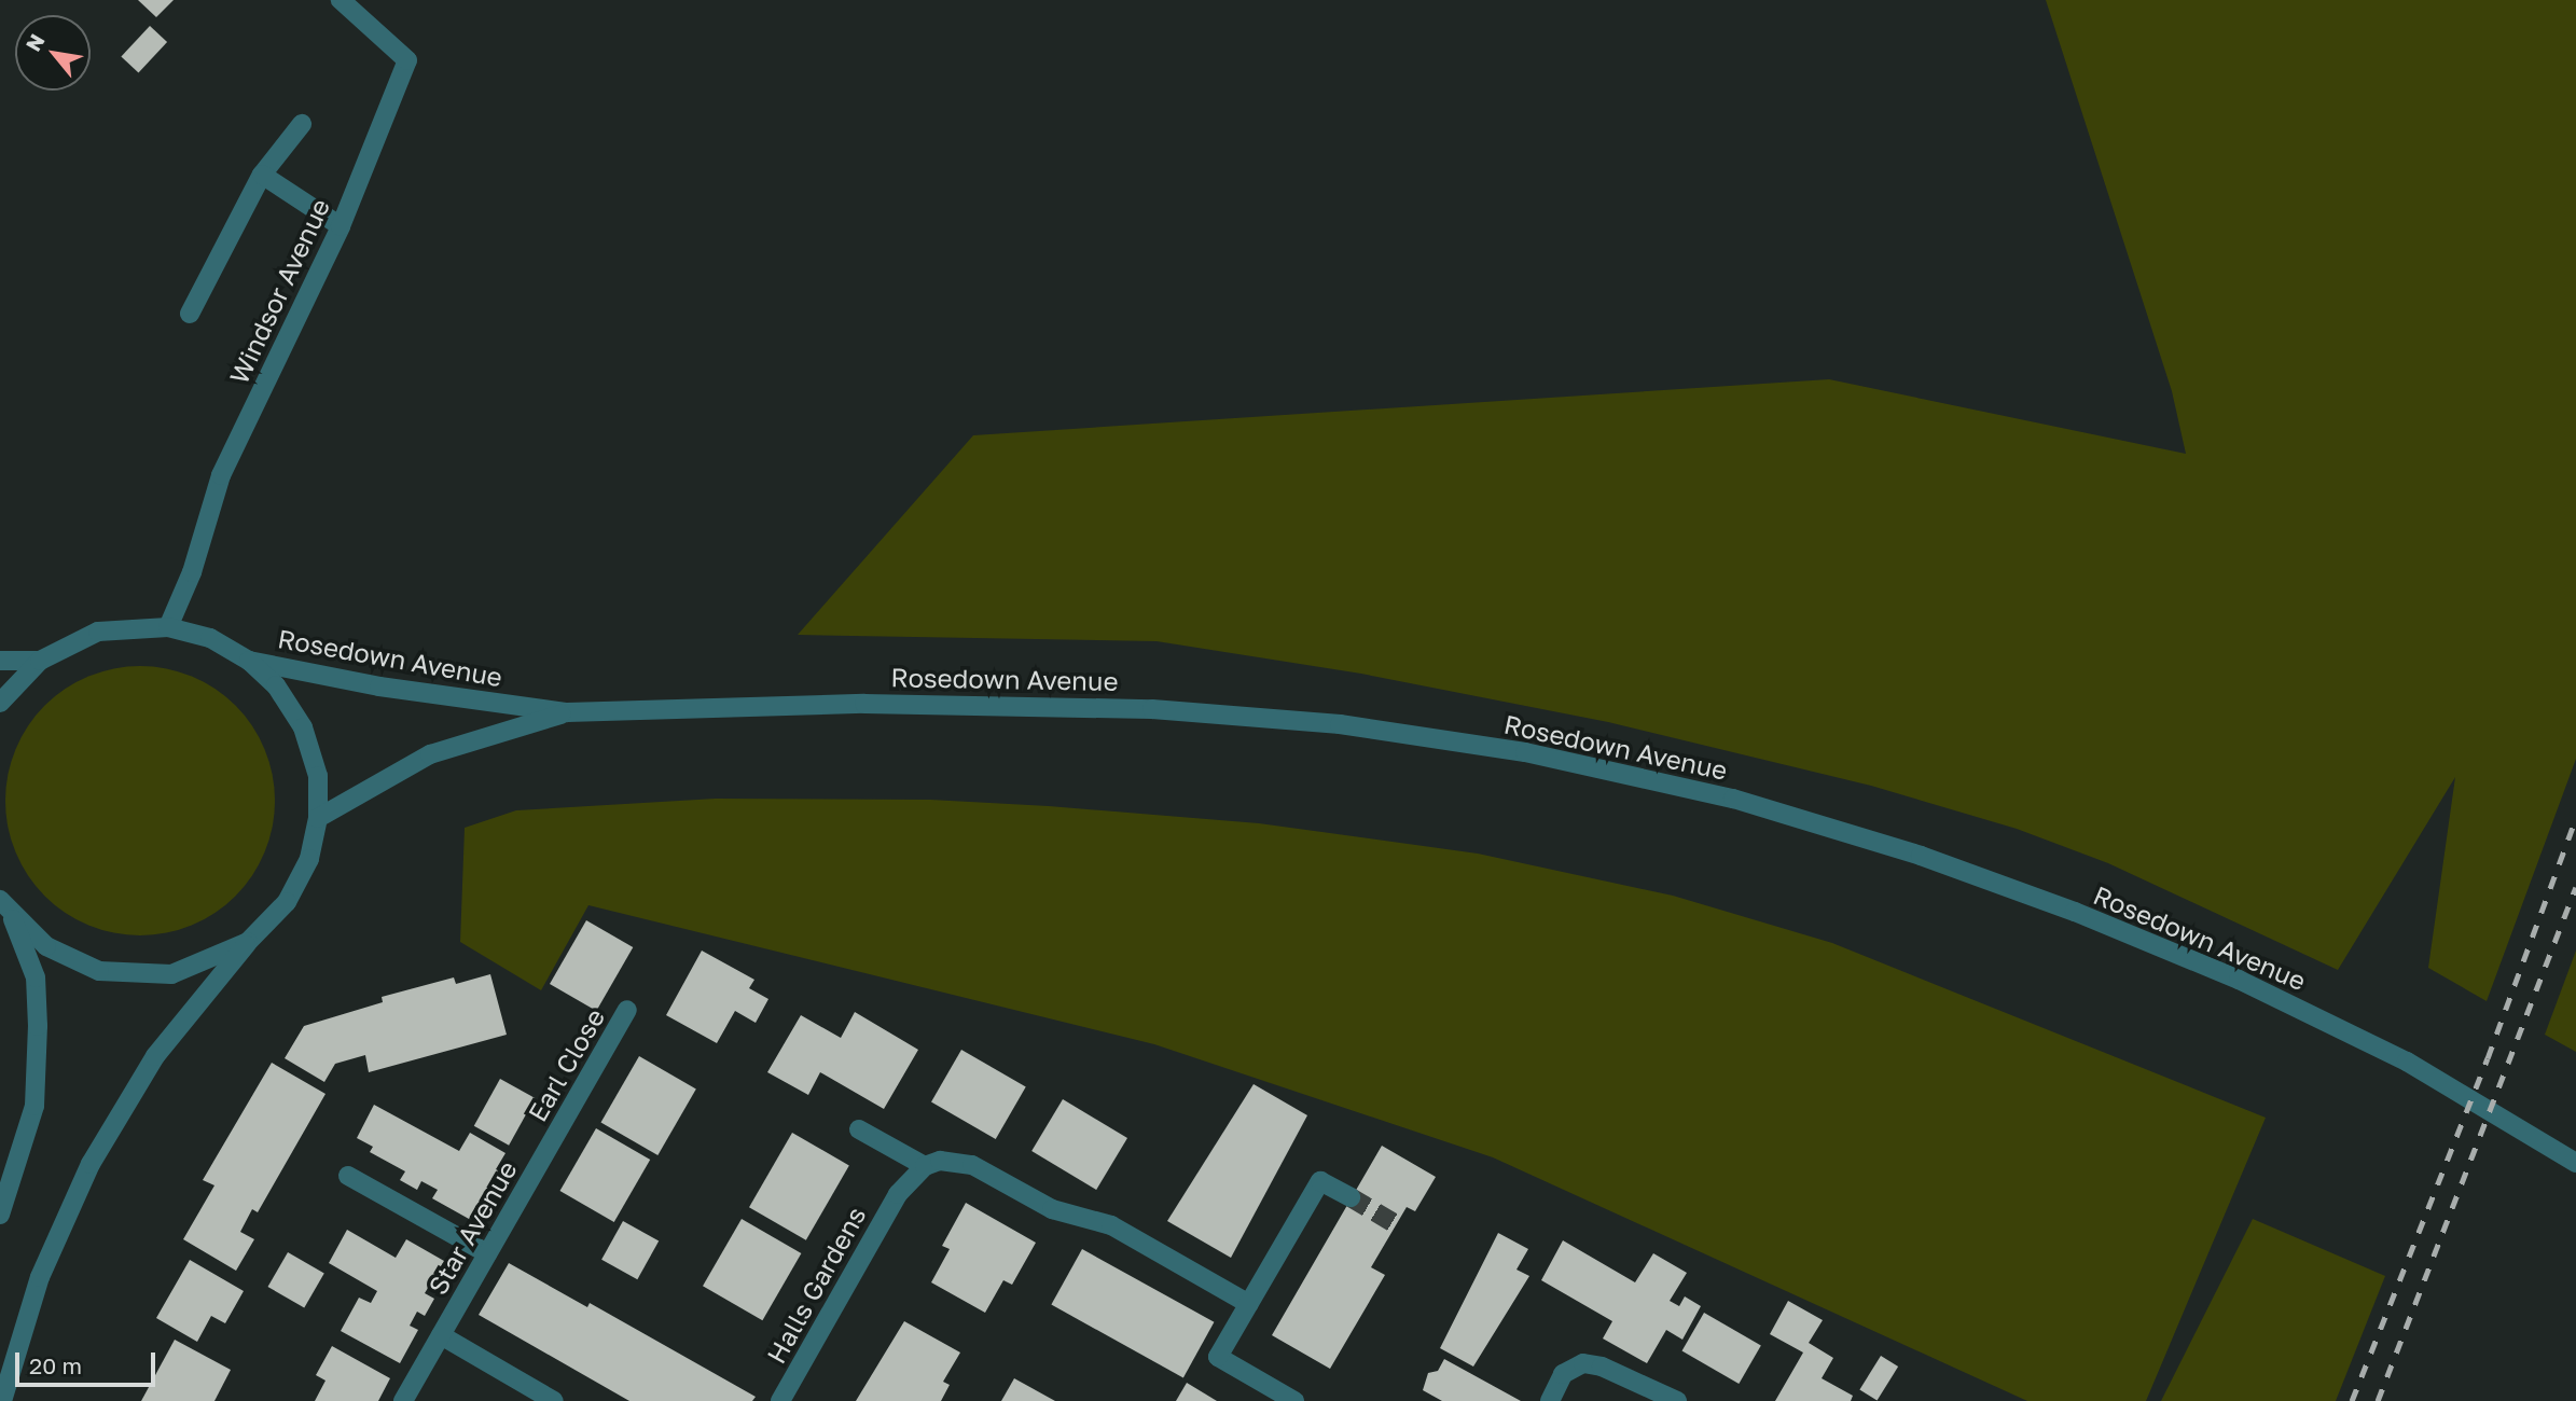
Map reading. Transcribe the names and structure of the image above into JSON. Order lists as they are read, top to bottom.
{
  "streets": {
    "street": [
      "Windsor Avenue",
      "Rosedown Avenue",
      "Earl Close",
      "Star Avenue",
      "Halls Gardens"
    ]
  },
  "crossings": [
    ["Earl Close", "Star Avenue"]
  ],
  "scale_bar": "20 m",
  "north": "top left"
}
